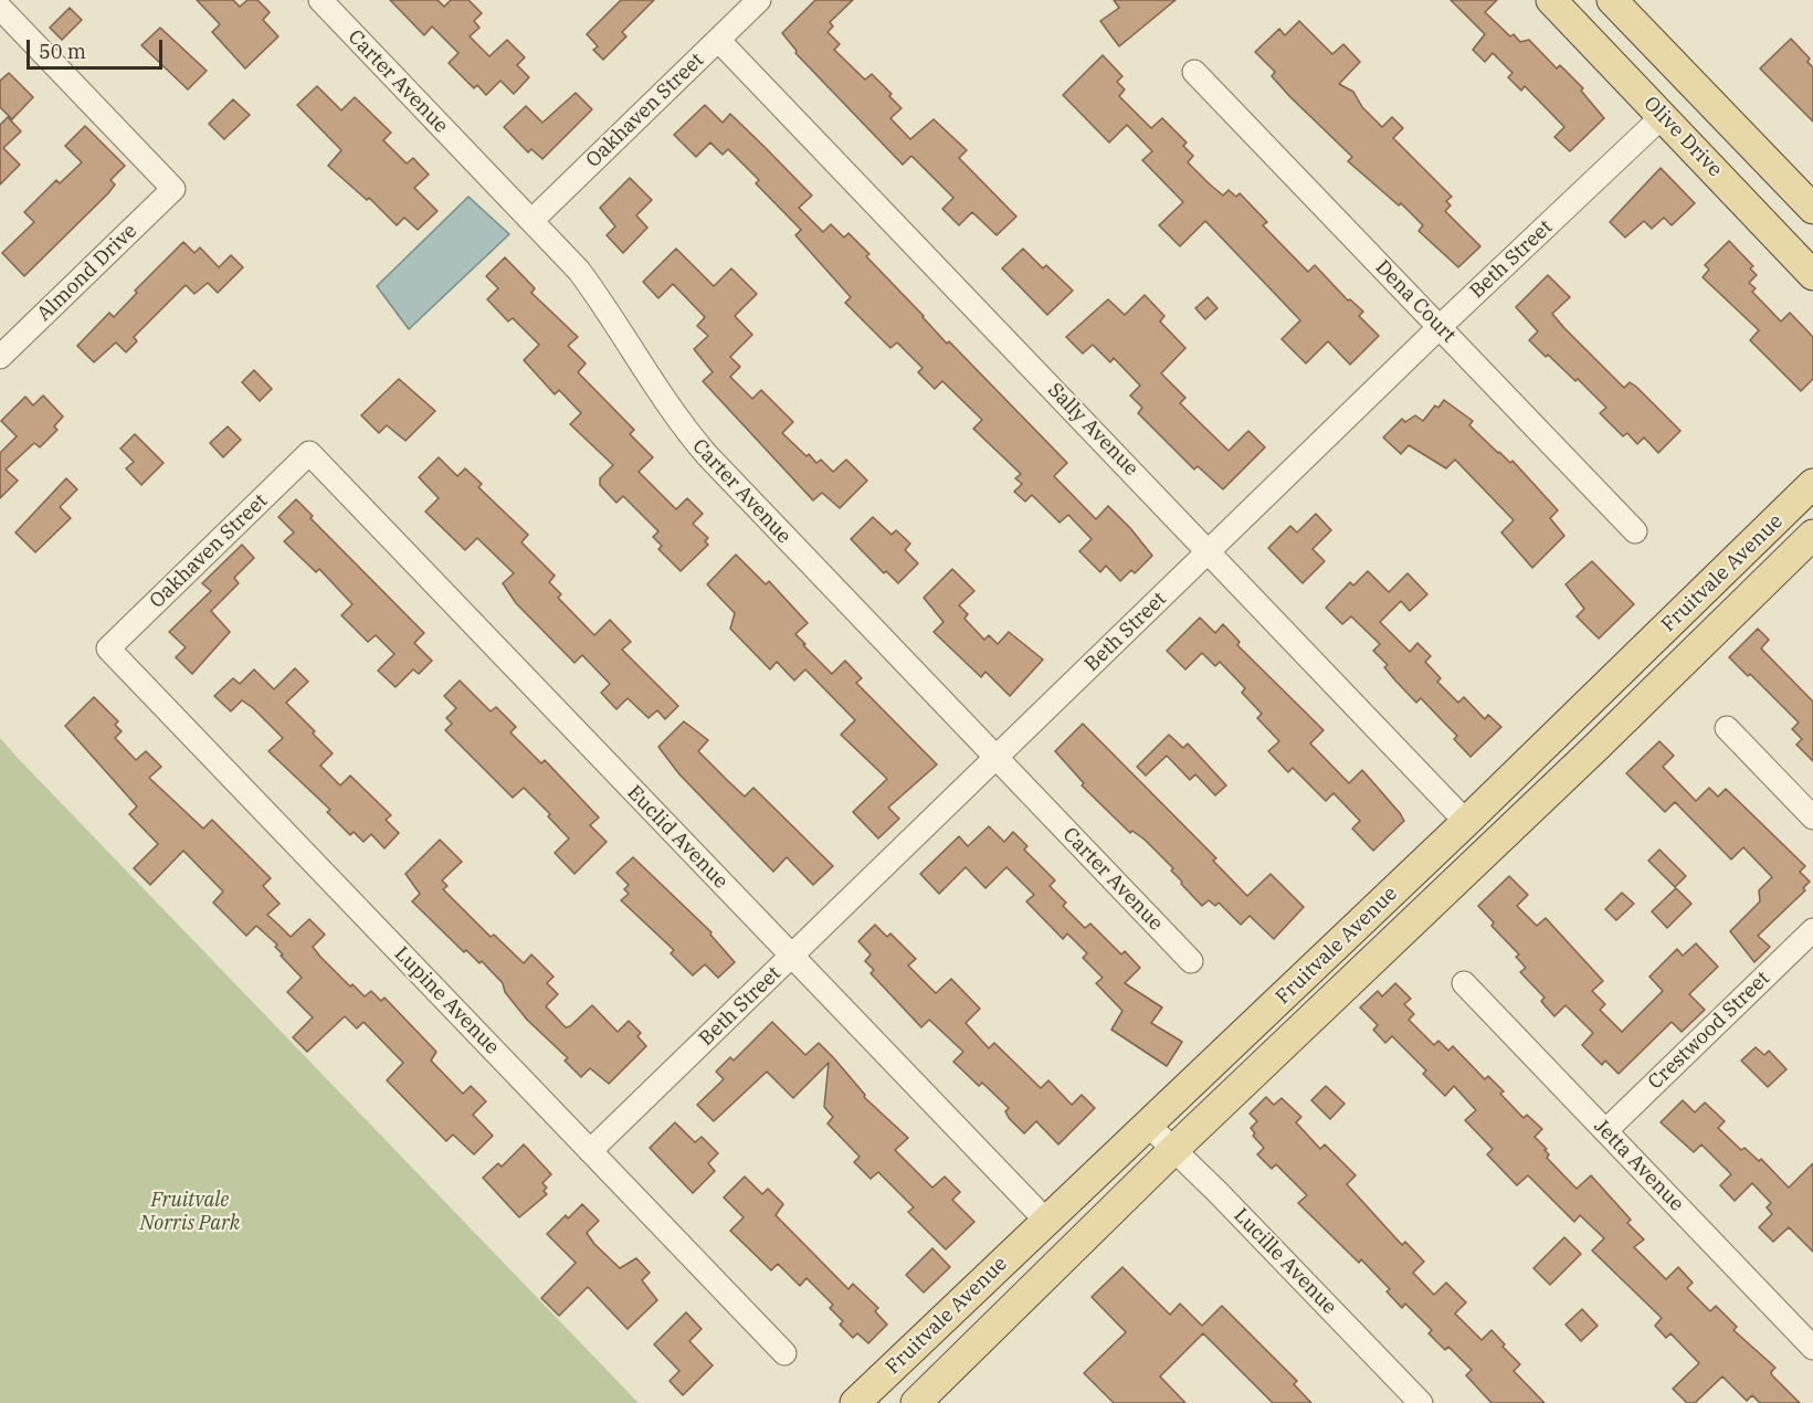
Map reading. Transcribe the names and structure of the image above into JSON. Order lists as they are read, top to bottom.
{
  "streets": {
    "main road": ["Olive Drive", "Fruitvale Avenue"],
    "street": [
      "Carter Avenue",
      "Oakhaven Street",
      "Beth Street",
      "Almond Drive",
      "Dena Court",
      "Sally Avenue",
      "Euclid Avenue",
      "Lupine Avenue",
      "Crestwood Street",
      "Jetta Avenue",
      "Lucille Avenue"
    ]
  },
  "crossings": [
    ["Carter Avenue", "Oakhaven Street"],
    ["Carter Avenue", "Beth Street"],
    ["Oakhaven Street", "Sally Avenue"],
    ["Oakhaven Street", "Euclid Avenue"],
    ["Oakhaven Street", "Lupine Avenue"],
    ["Olive Drive", "Beth Street"],
    ["Beth Street", "Dena Court"],
    ["Beth Street", "Sally Avenue"],
    ["Beth Street", "Euclid Avenue"],
    ["Beth Street", "Lupine Avenue"],
    ["Sally Avenue", "Fruitvale Avenue"],
    ["Fruitvale Avenue", "Euclid Avenue"],
    ["Fruitvale Avenue", "Lucille Avenue"],
    ["Crestwood Street", "Jetta Avenue"]
  ],
  "parks": ["Fruitvale Norris Park"],
  "scale_bar": "50 m"
}
